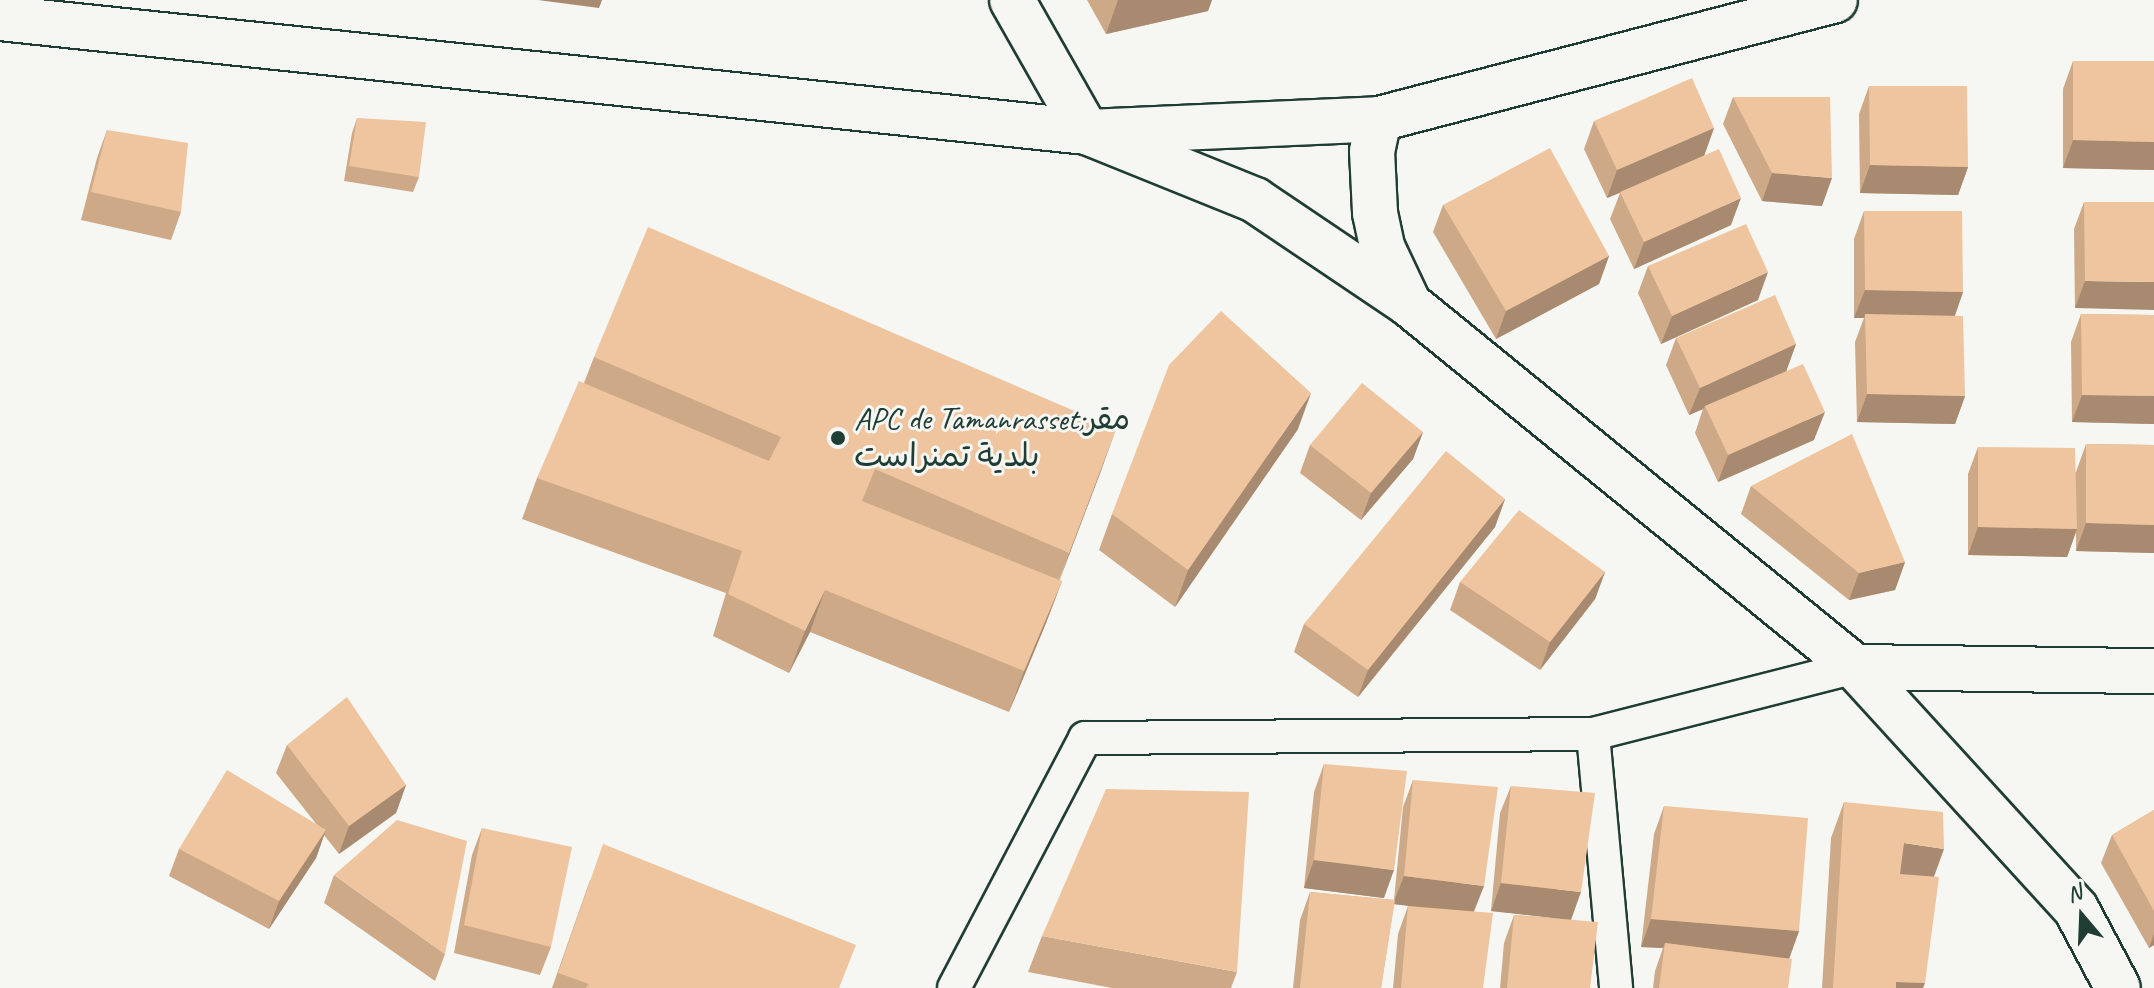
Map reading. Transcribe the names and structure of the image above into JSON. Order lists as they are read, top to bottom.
{
  "places": ["APC de Tamanrasset;مقر بلدية تمنراست"],
  "north": "top"
}
